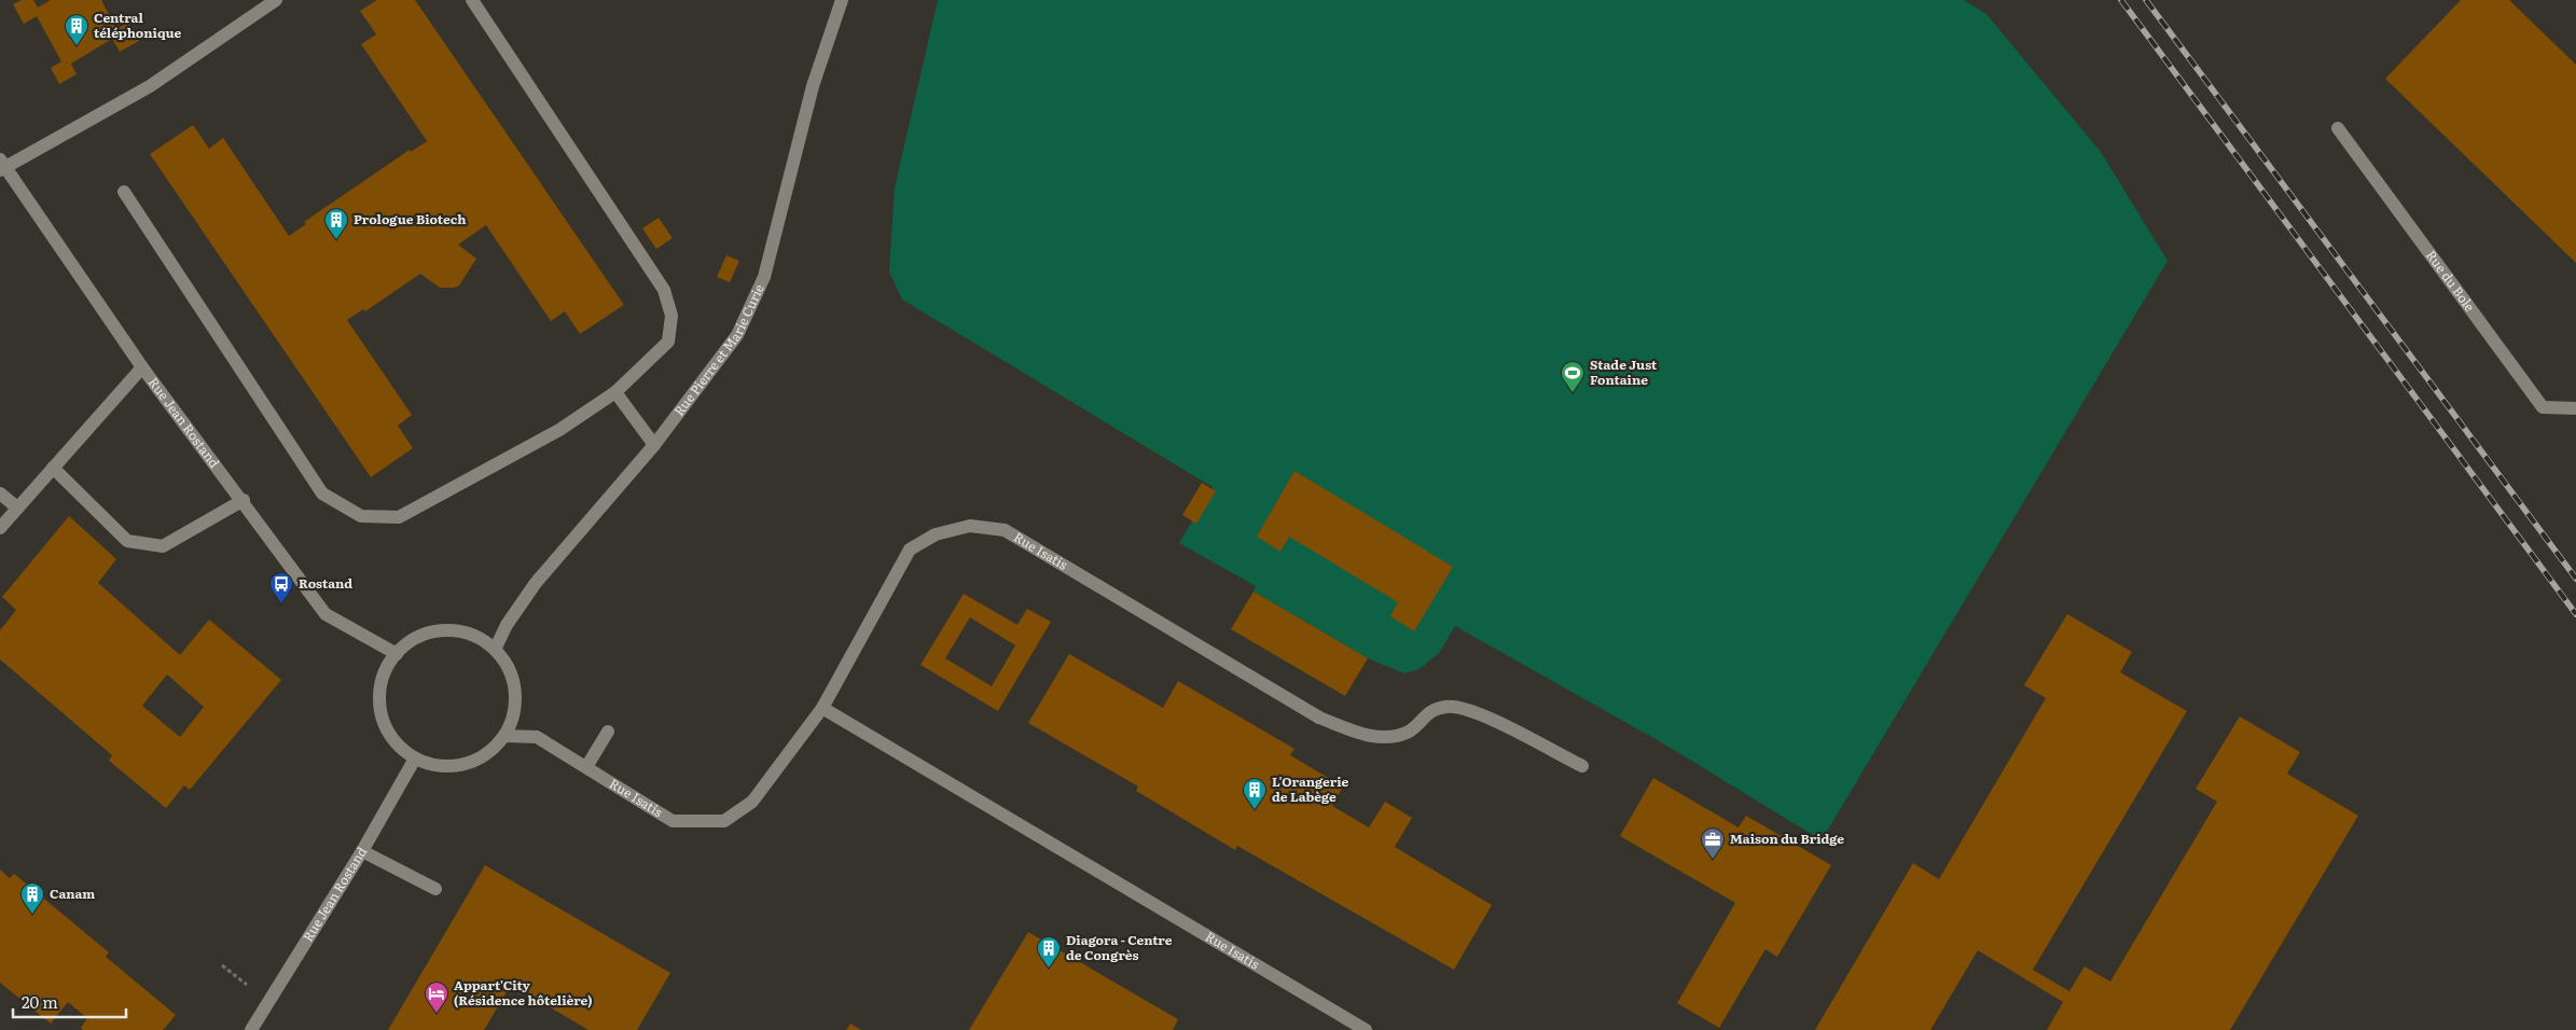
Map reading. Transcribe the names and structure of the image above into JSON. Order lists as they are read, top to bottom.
{
  "streets": {
    "street": [
      "Rue du Bole",
      "Rue Pierre et Marie Curie",
      "Rue Jean Rostand",
      "Rue Isatis"
    ]
  },
  "crossings": [
    ["Rue Pierre et Marie Curie", "Rue Jean Rostand"],
    ["Rue Pierre et Marie Curie", "Rue Isatis"],
    ["Rue Jean Rostand", "Rue Isatis"]
  ],
  "places": {
    "building": [
      "Central téléphonique",
      "Prologue Biotech",
      "L'Orangerie de Labège",
      "Canam",
      "Diagora - Centre de Congrès"
    ],
    "sports": ["Stade Just Fontaine"],
    "bus stop": ["Rostand"],
    "office": ["Maison du Bridge"],
    "hotel": ["Appart'City (Résidence hôtelière)"]
  },
  "scale_bar": "20 m"
}
